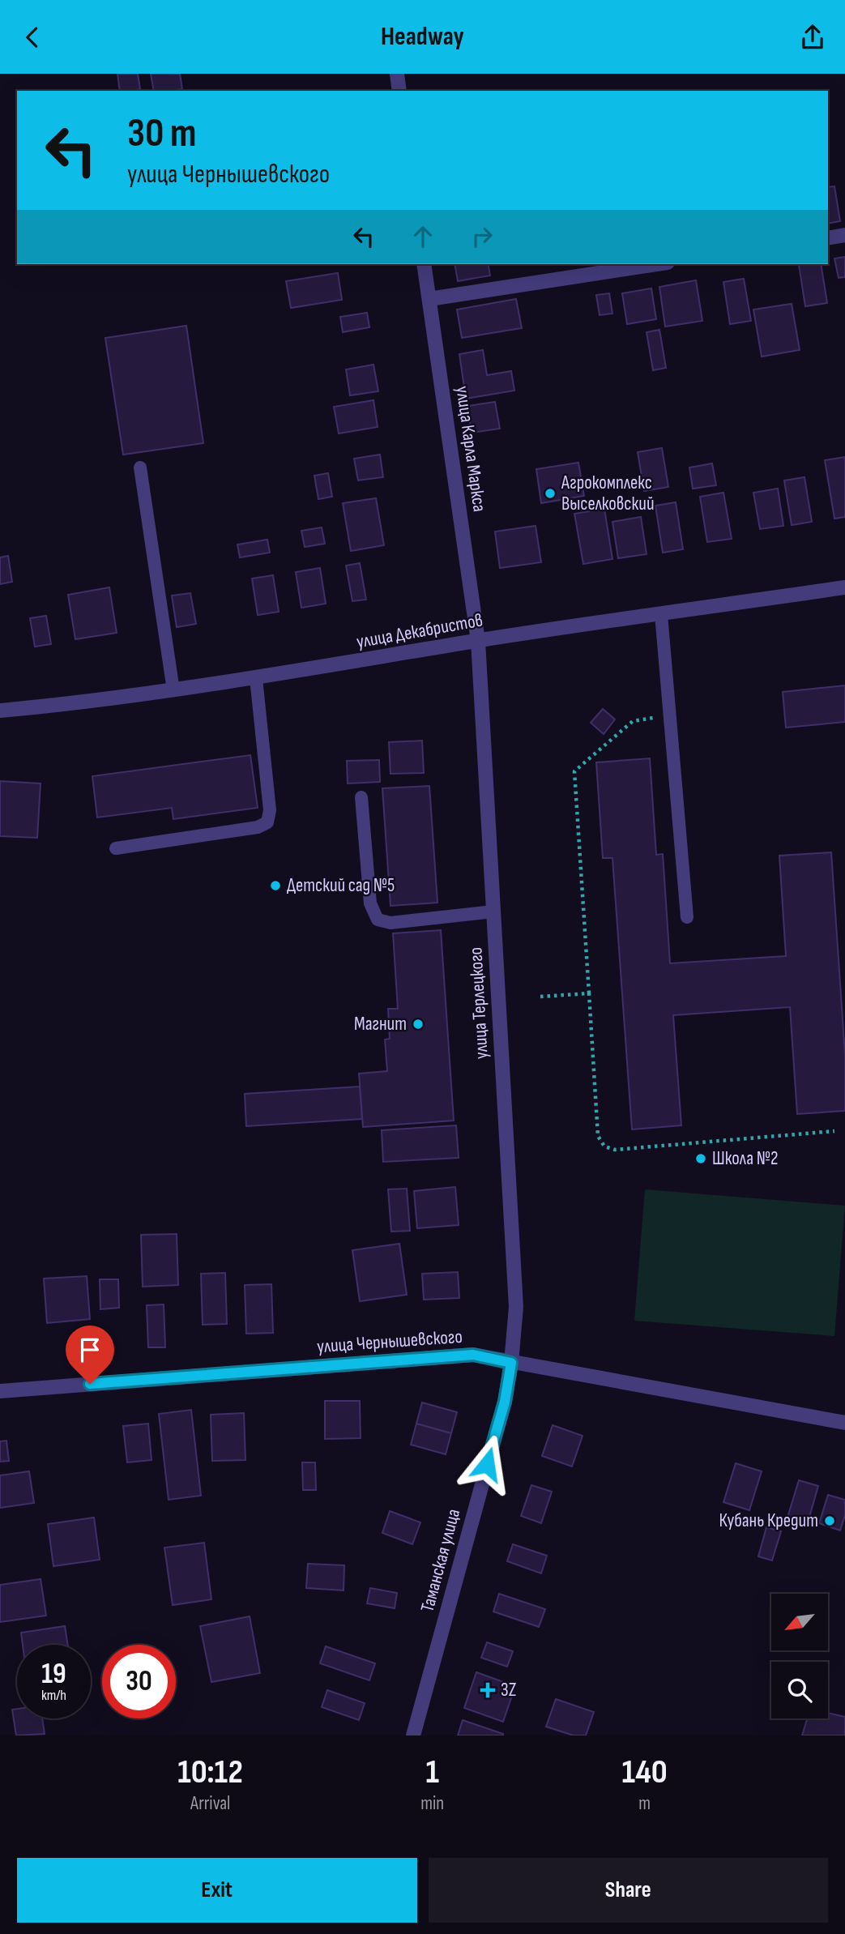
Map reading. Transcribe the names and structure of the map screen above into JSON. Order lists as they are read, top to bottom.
{
  "streets": {
    "street": [
      "улица Карла Маркса",
      "улица Декабристов",
      "улица Терлецкого",
      "улица Чернышевского",
      "Таманская улица"
    ]
  },
  "crossings": [
    ["улица Карла Маркса", "улица Декабристов"],
    ["улица Карла Маркса", "улица Терлецкого"],
    ["улица Декабристов", "улица Терлецкого"],
    ["улица Терлецкого", "улица Чернышевского"],
    ["улица Терлецкого", "Таманская улица"],
    ["улица Чернышевского", "Таманская улица"]
  ],
  "places": {
    "other": [
      "Агрокомплекс Выселковский",
      "Детский сад №5",
      "Магнит",
      "Школа №2",
      "Кубань Кредит"
    ],
    "health": ["3Z"]
  },
  "north": "bottom left",
  "page": {
    "header": "Headway",
    "turn": ["30 m", "улица Чернышевского"],
    "speed": "19 km/h",
    "limit": "30",
    "eta": [
      "10:12",
      "Arrival",
      "1",
      "min",
      "140",
      "m"
    ],
    "buttons": ["Exit", "Share"]
  }
}
